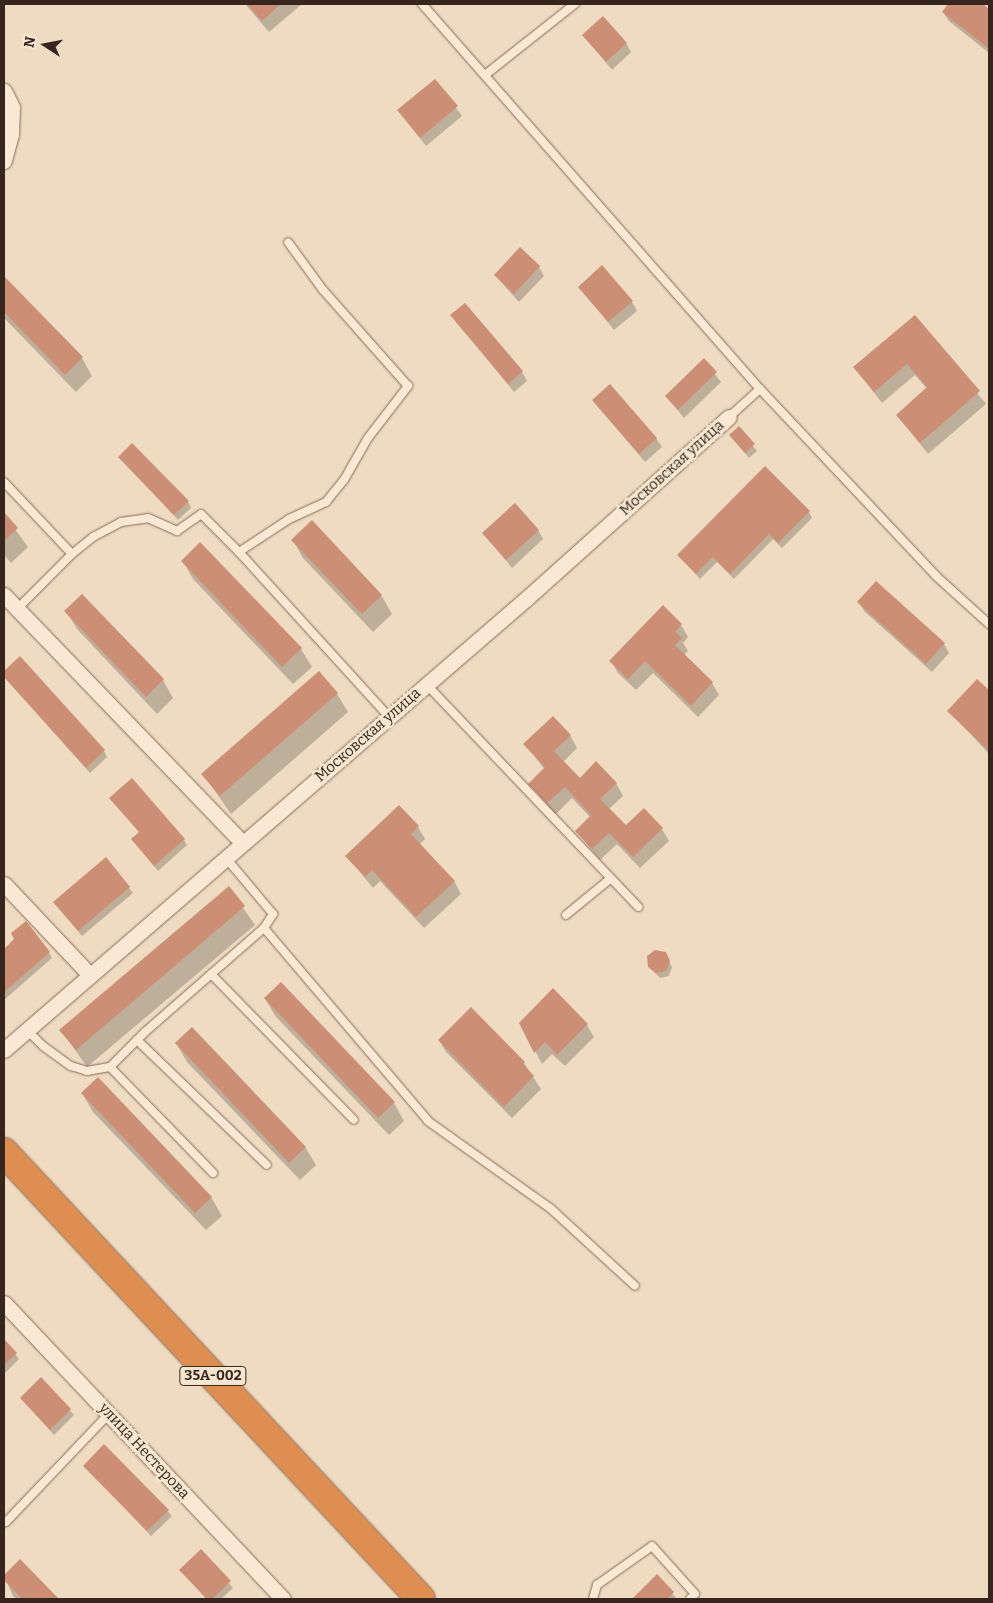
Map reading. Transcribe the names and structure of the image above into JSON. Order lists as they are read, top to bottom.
{
  "streets": {
    "highway": ["35А-002"],
    "street": ["Московская улица", "улица Нестерова"]
  },
  "north": "left"
}
